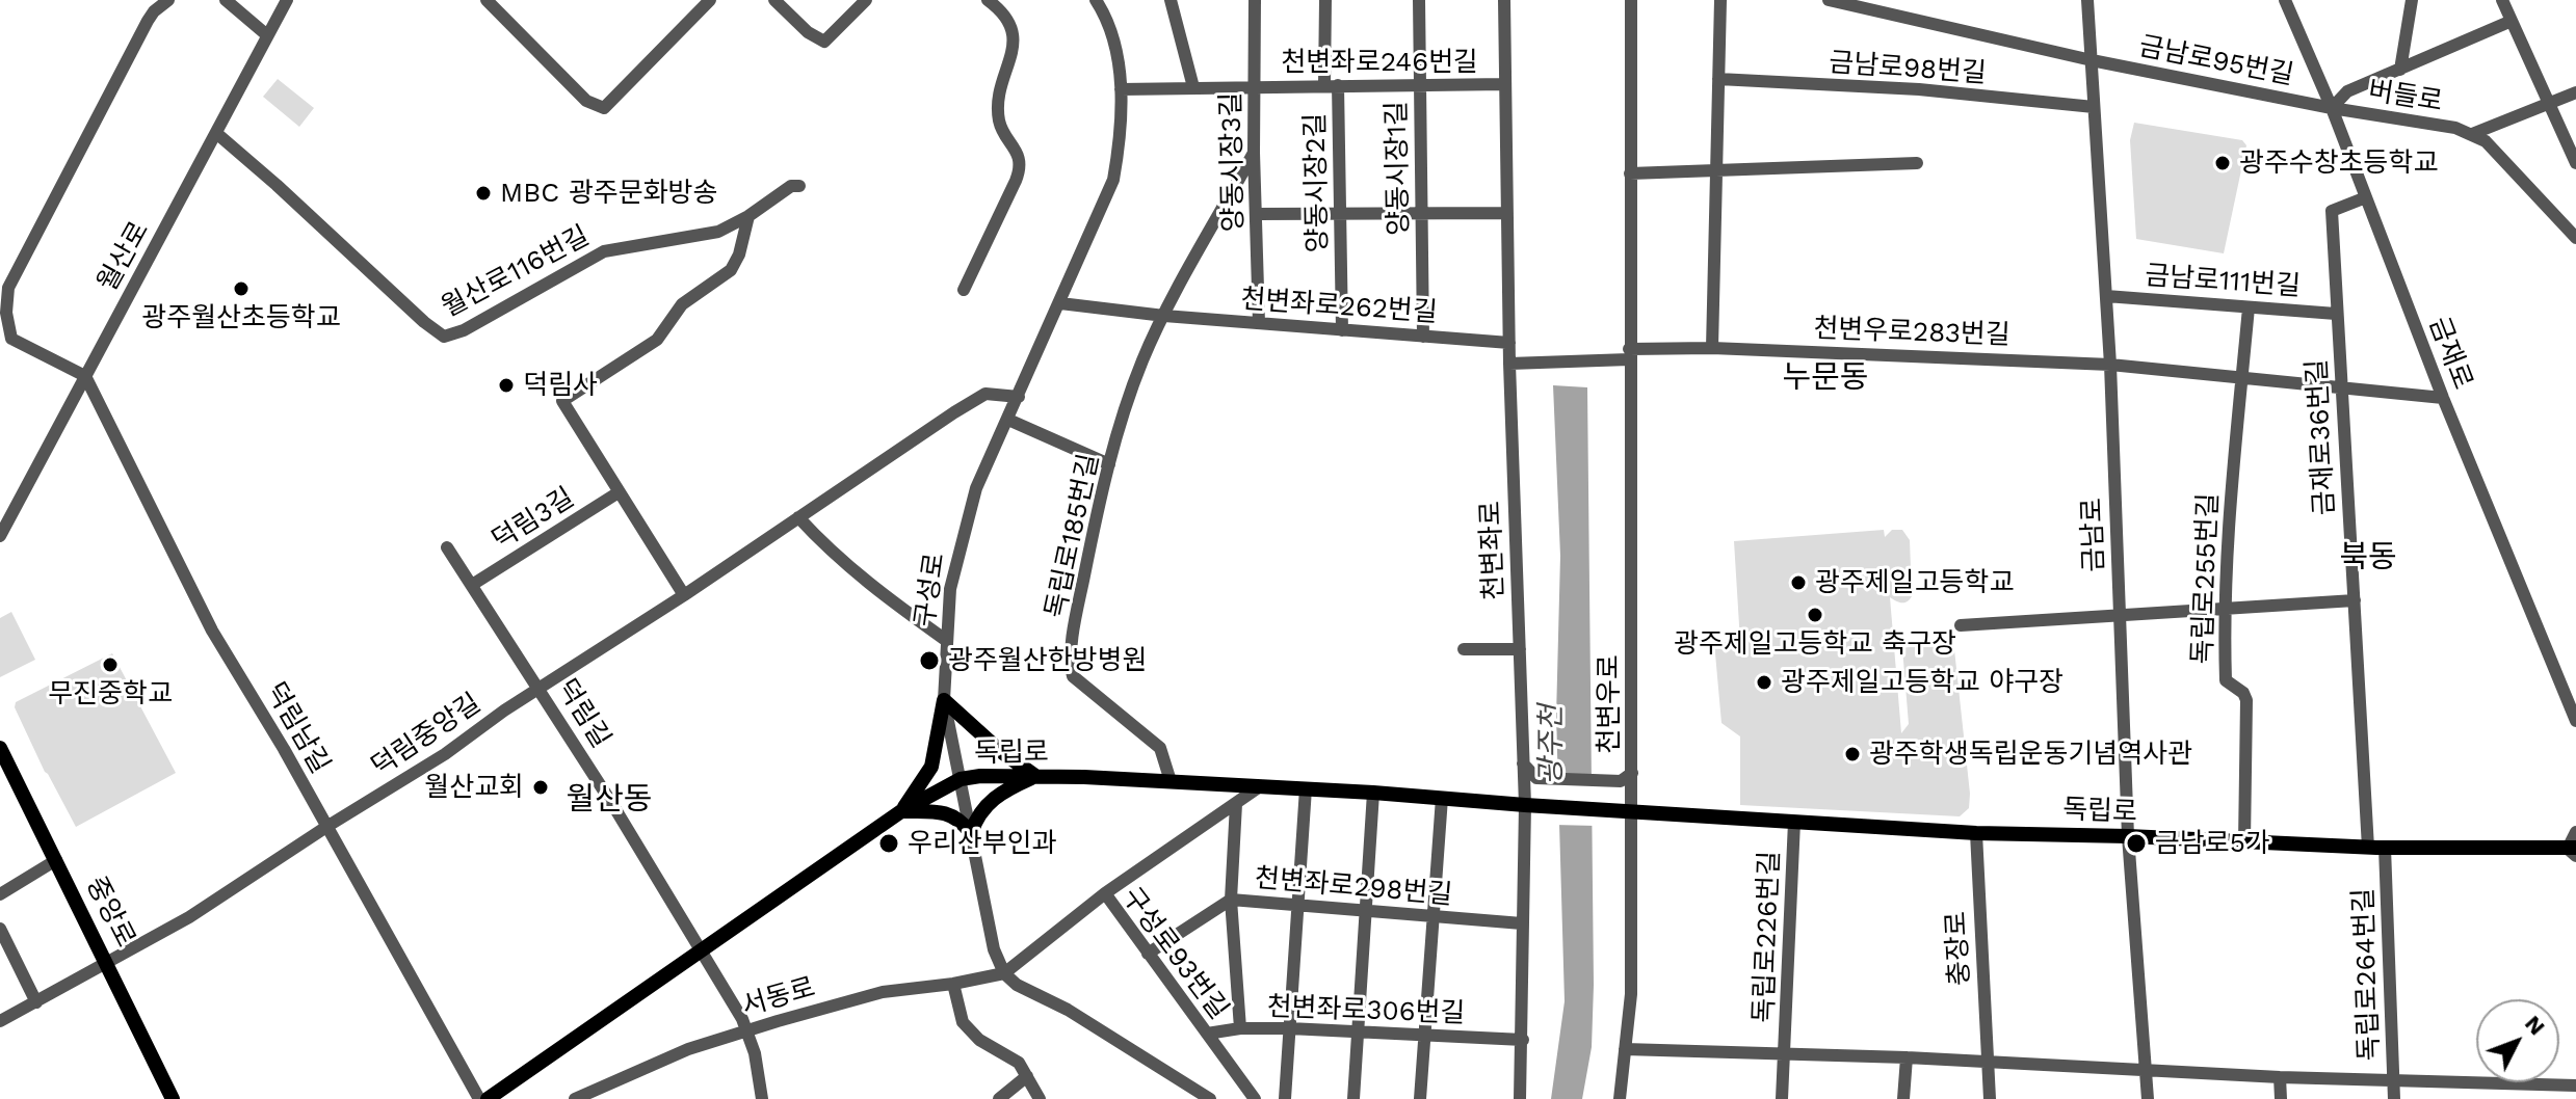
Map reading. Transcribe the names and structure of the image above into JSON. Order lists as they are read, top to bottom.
{
  "streets": {
    "main road": ["독립로", "중앙로"],
    "street": [
      "금남로95번길",
      "천변좌로246번길",
      "금남로98번길",
      "버들로",
      "양동시장3길",
      "양동시장1길",
      "양동시장2길",
      "월산로",
      "월산로116번길",
      "금남로111번길",
      "천변좌로262번길",
      "천변우로283번길",
      "금재로",
      "금재로36번길",
      "덕림3길",
      "금남로",
      "독립로185번길",
      "천변좌로",
      "독립로255번길",
      "구성로",
      "천변우로",
      "덕림길",
      "덕림남길",
      "덕림중앙길",
      "천변좌로298번길",
      "독립로226번길",
      "충장로",
      "구성로93번길",
      "독립로264번길",
      "서동로",
      "천변좌로306번길"
    ]
  },
  "crossings": [
    ["금남로95번길", "버들로"],
    ["금남로95번길", "금재로"],
    ["금남로95번길", "금남로"],
    ["천변좌로246번길", "양동시장3길"],
    ["천변좌로246번길", "양동시장1길"],
    ["천변좌로246번길", "양동시장2길"],
    ["천변좌로246번길", "천변좌로"],
    ["천변좌로246번길", "구성로"],
    ["금남로98번길", "금남로"],
    ["버들로", "금재로"],
    ["양동시장3길", "천변좌로262번길"],
    ["양동시장3길", "독립로185번길"],
    ["양동시장1길", "천변좌로262번길"],
    ["양동시장2길", "천변좌로262번길"],
    ["월산로", "월산로116번길"],
    ["월산로", "덕림남길"],
    ["금남로111번길", "금재로36번길"],
    ["금남로111번길", "금남로"],
    ["금남로111번길", "독립로255번길"],
    ["천변좌로262번길", "독립로185번길"],
    ["천변좌로262번길", "천변좌로"],
    ["천변좌로262번길", "구성로"],
    ["천변우로283번길", "금재로"],
    ["천변우로283번길", "금재로36번길"],
    ["천변우로283번길", "금남로"],
    ["천변우로283번길", "독립로255번길"],
    ["천변우로283번길", "천변우로"],
    ["금재로", "금재로36번길"],
    ["금재로36번길", "독립로"],
    ["덕림3길", "덕림길"],
    ["금남로", "독립로"],
    ["독립로185번길", "독립로"],
    ["천변좌로", "독립로"],
    ["천변좌로", "천변좌로298번길"],
    ["천변좌로", "천변좌로306번길"],
    ["독립로255번길", "독립로"],
    ["구성로", "덕림중앙길"],
    ["구성로", "독립로"],
    ["구성로", "구성로93번길"],
    ["구성로", "서동로"],
    ["천변우로", "독립로"],
    ["덕림길", "덕림중앙길"],
    ["덕림길", "독립로"],
    ["덕림길", "서동로"],
    ["덕림남길", "덕림중앙길"],
    ["덕림중앙길", "중앙로"],
    ["독립로", "독립로226번길"],
    ["독립로", "충장로"],
    ["독립로", "독립로264번길"],
    ["천변좌로298번길", "구성로93번길"],
    ["구성로93번길", "서동로"],
    ["구성로93번길", "천변좌로306번길"]
  ],
  "districts": ["누문동", "북동", "월산동"],
  "water": ["광주천"],
  "places": [
    "광주수창초등학교",
    "MBC 광주문화방송",
    "광주월산초등학교",
    "덕림사",
    "광주제일고등학교",
    "광주제일고등학교 축구장",
    "광주월산한방병원",
    "무진중학교",
    "광주제일고등학교 야구장",
    "광주학생독립운동기념역사관",
    "월산교회",
    "우리산부인과",
    "금남로5가"
  ],
  "north": "top right"
}
